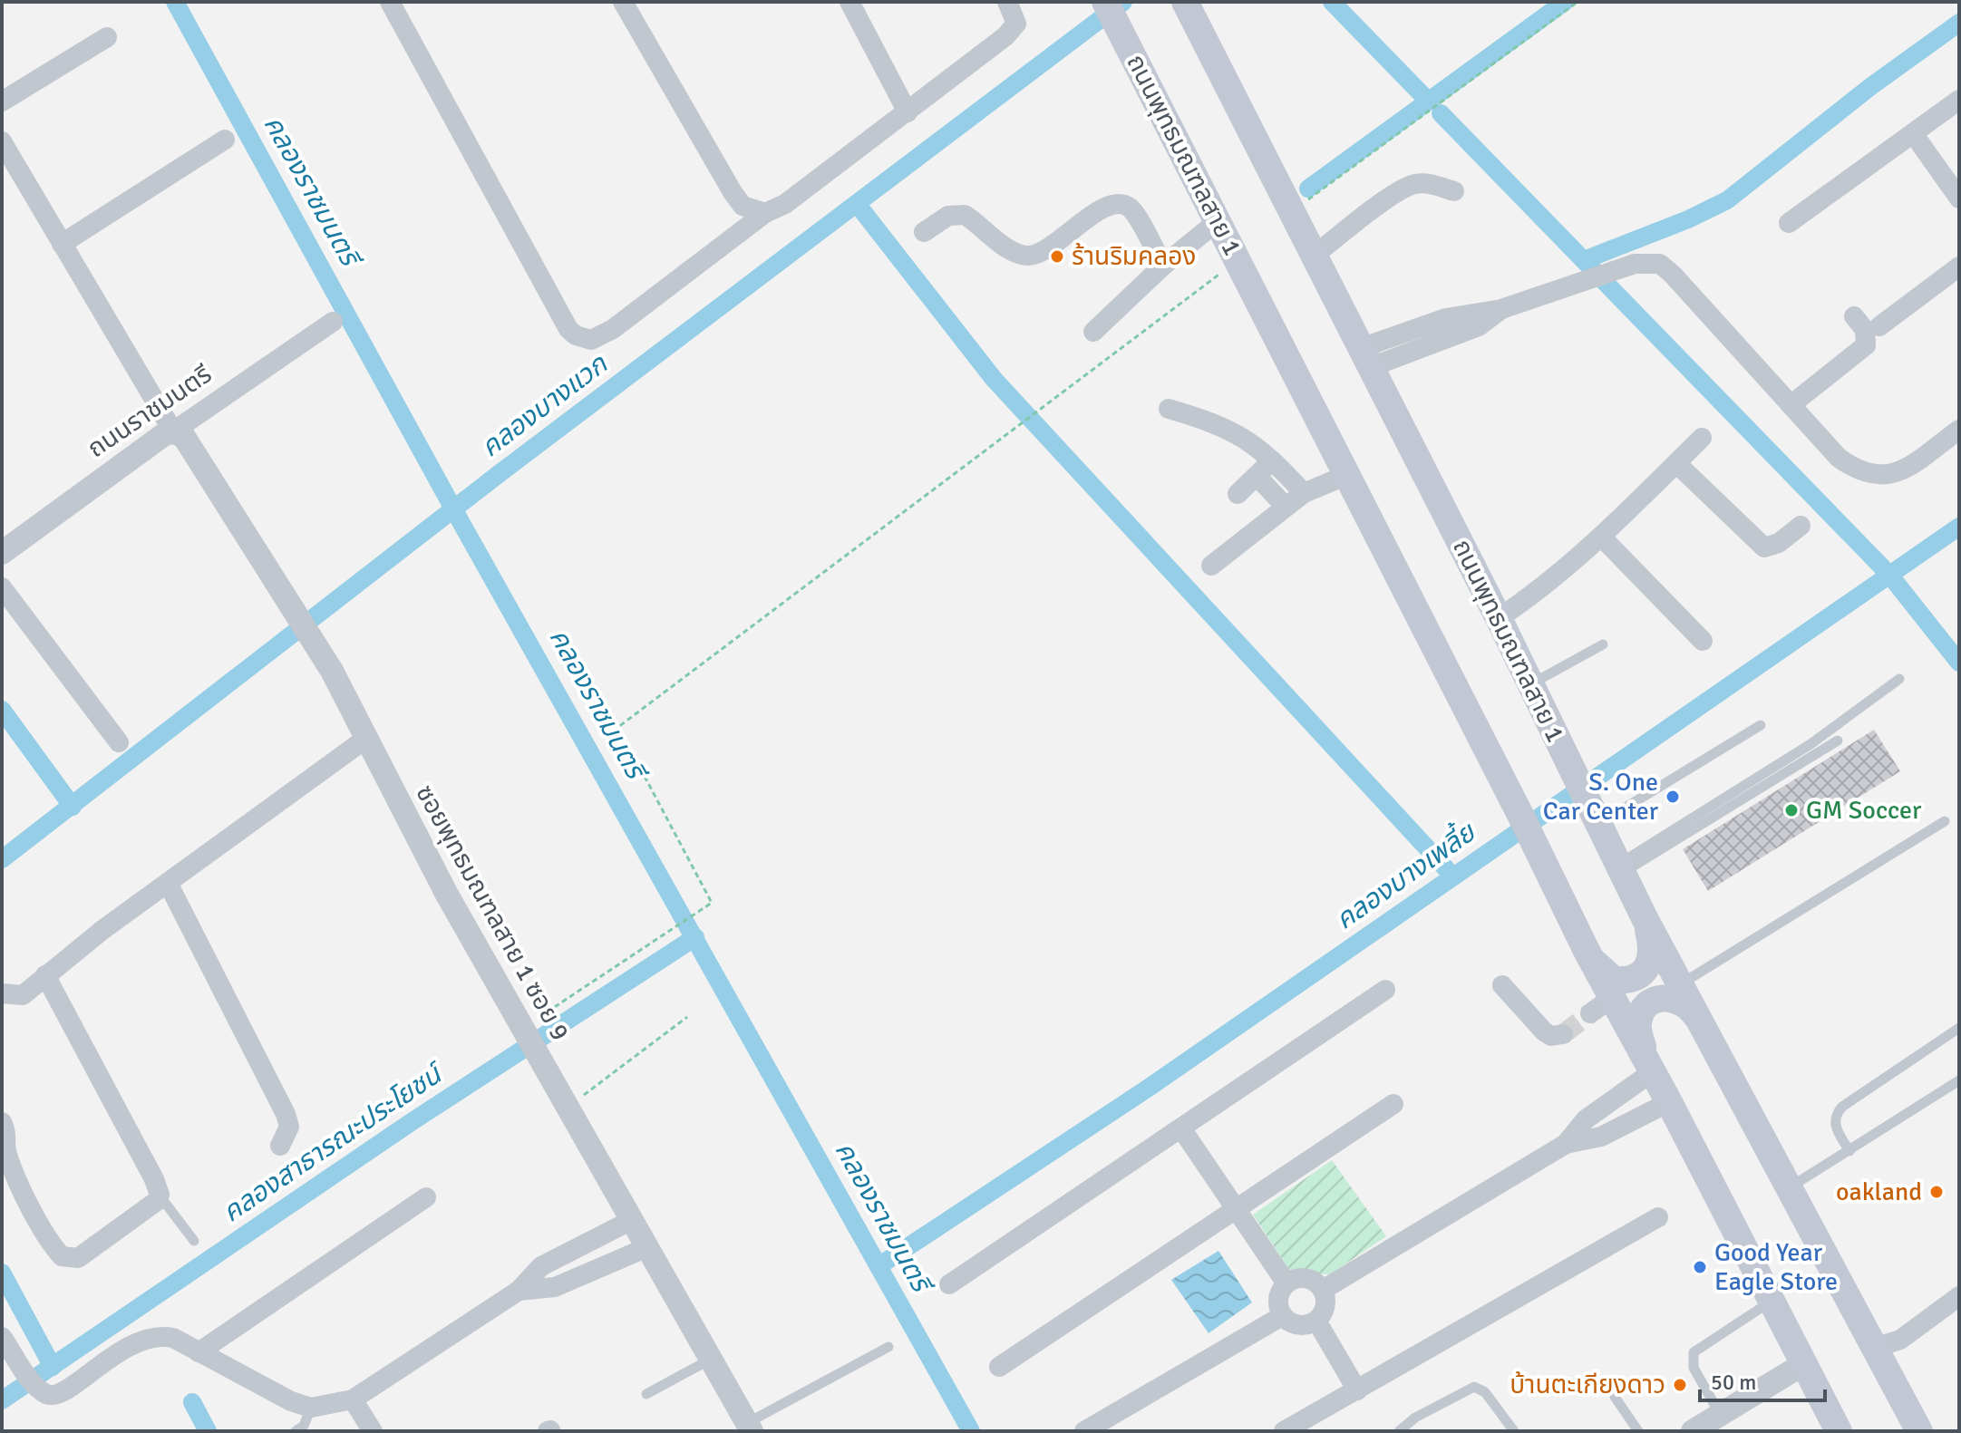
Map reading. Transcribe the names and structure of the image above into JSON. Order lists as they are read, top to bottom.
{
  "streets": {
    "main road": ["ถนนพุทธมณฑลสาย 1"],
    "street": ["ถนนราชมนตรี", "ซอยพุทธมณฑลสาย 1 ซอย 9"]
  },
  "crossings": [
    ["ถนนราชมนตรี", "ซอยพุทธมณฑลสาย 1 ซอย 9"]
  ],
  "water": [
    "คลองราชมนตรี",
    "คลองบางแวก",
    "คลองบางเพลี้ย",
    "คลองสาธารณะประโยชน์"
  ],
  "places": [
    "ร้านริมคลอง",
    "S. One Car Center",
    "GM Soccer",
    "oakland",
    "Good Year Eagle Store",
    "บ้านตะเกียงดาว"
  ],
  "scale_bar": "50 m"
}
